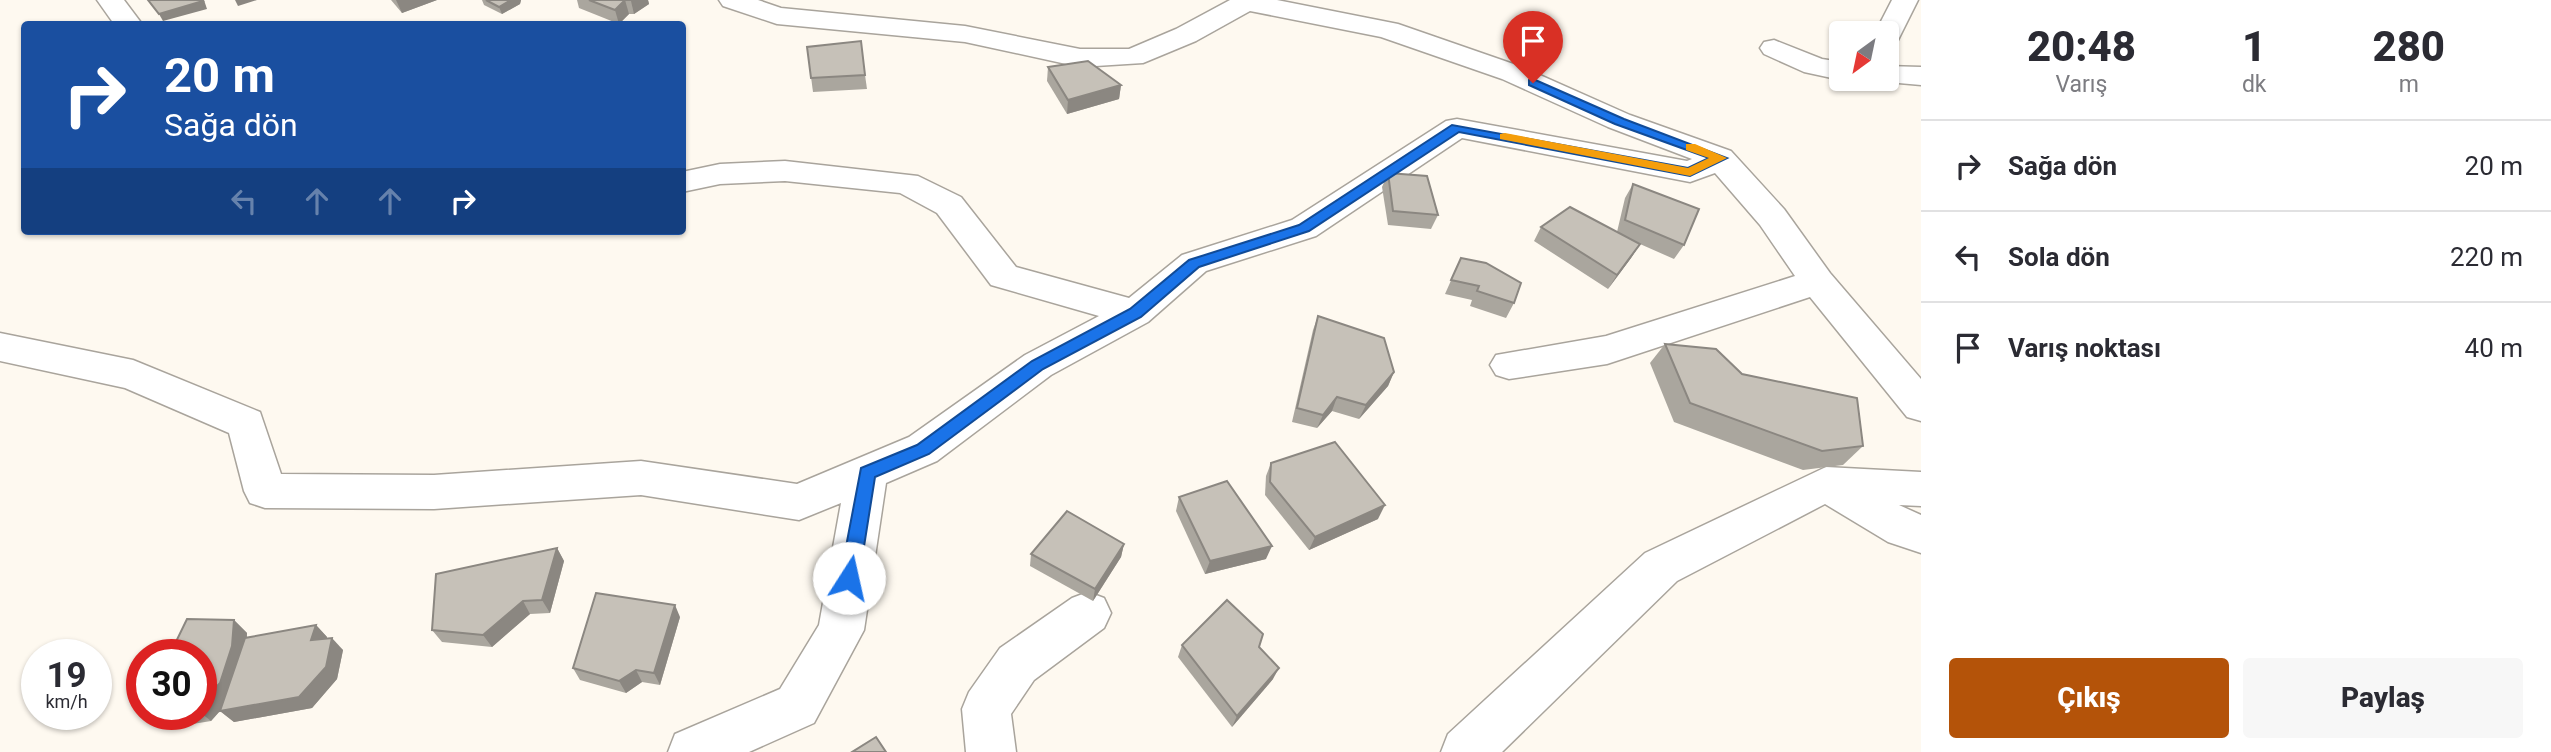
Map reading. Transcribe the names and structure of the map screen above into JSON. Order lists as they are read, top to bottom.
{
  "north": "bottom left",
  "page": {
    "eta": [
      "20:48",
      "Varış",
      "1",
      "dk",
      "280",
      "m"
    ],
    "turn": ["20 m", "Sağa dön"],
    "list": [
      {
        "name": "Sağa dön",
        "value": "20 m"
      },
      {
        "name": "Sola dön",
        "value": "220 m"
      },
      {
        "name": "Varış noktası",
        "value": "40 m"
      }
    ],
    "speed": "19 km/h",
    "limit": "30",
    "buttons": ["Çıkış", "Paylaş"]
  }
}
